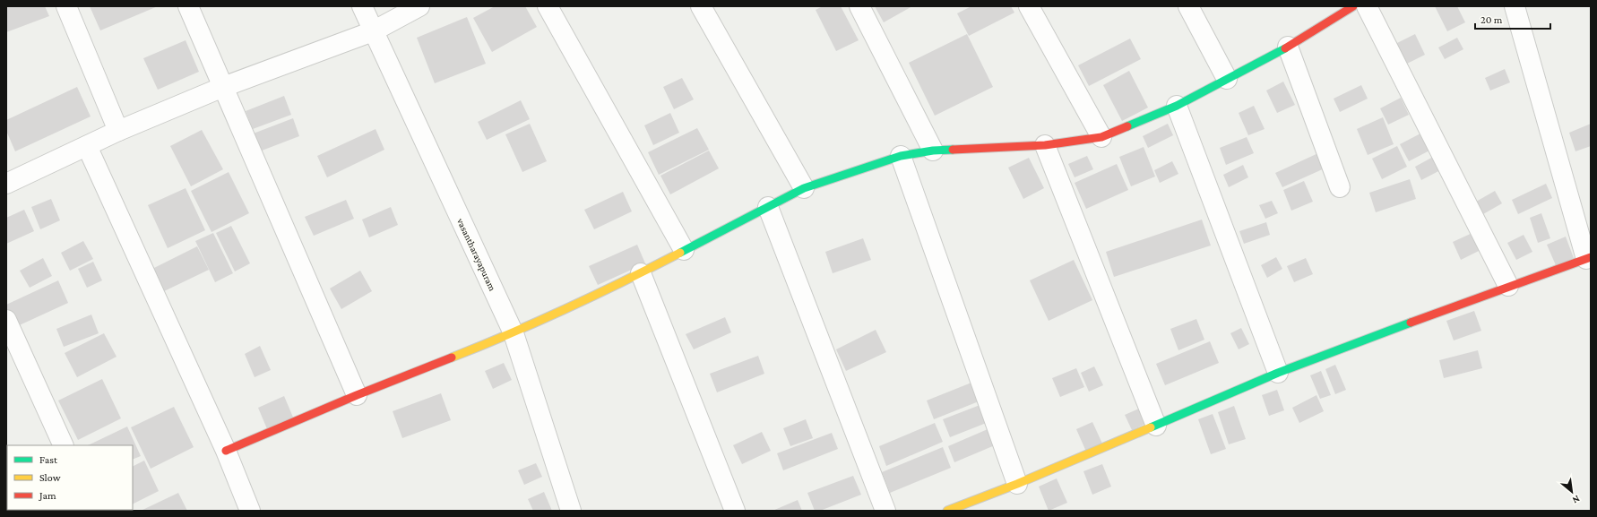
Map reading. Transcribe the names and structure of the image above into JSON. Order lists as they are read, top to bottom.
{
  "streets": {
    "street": ["vasantharayapuram"]
  },
  "legend": ["Fast", "Slow", "Jam"],
  "scale_bar": "20 m",
  "north": "bottom right"
}
